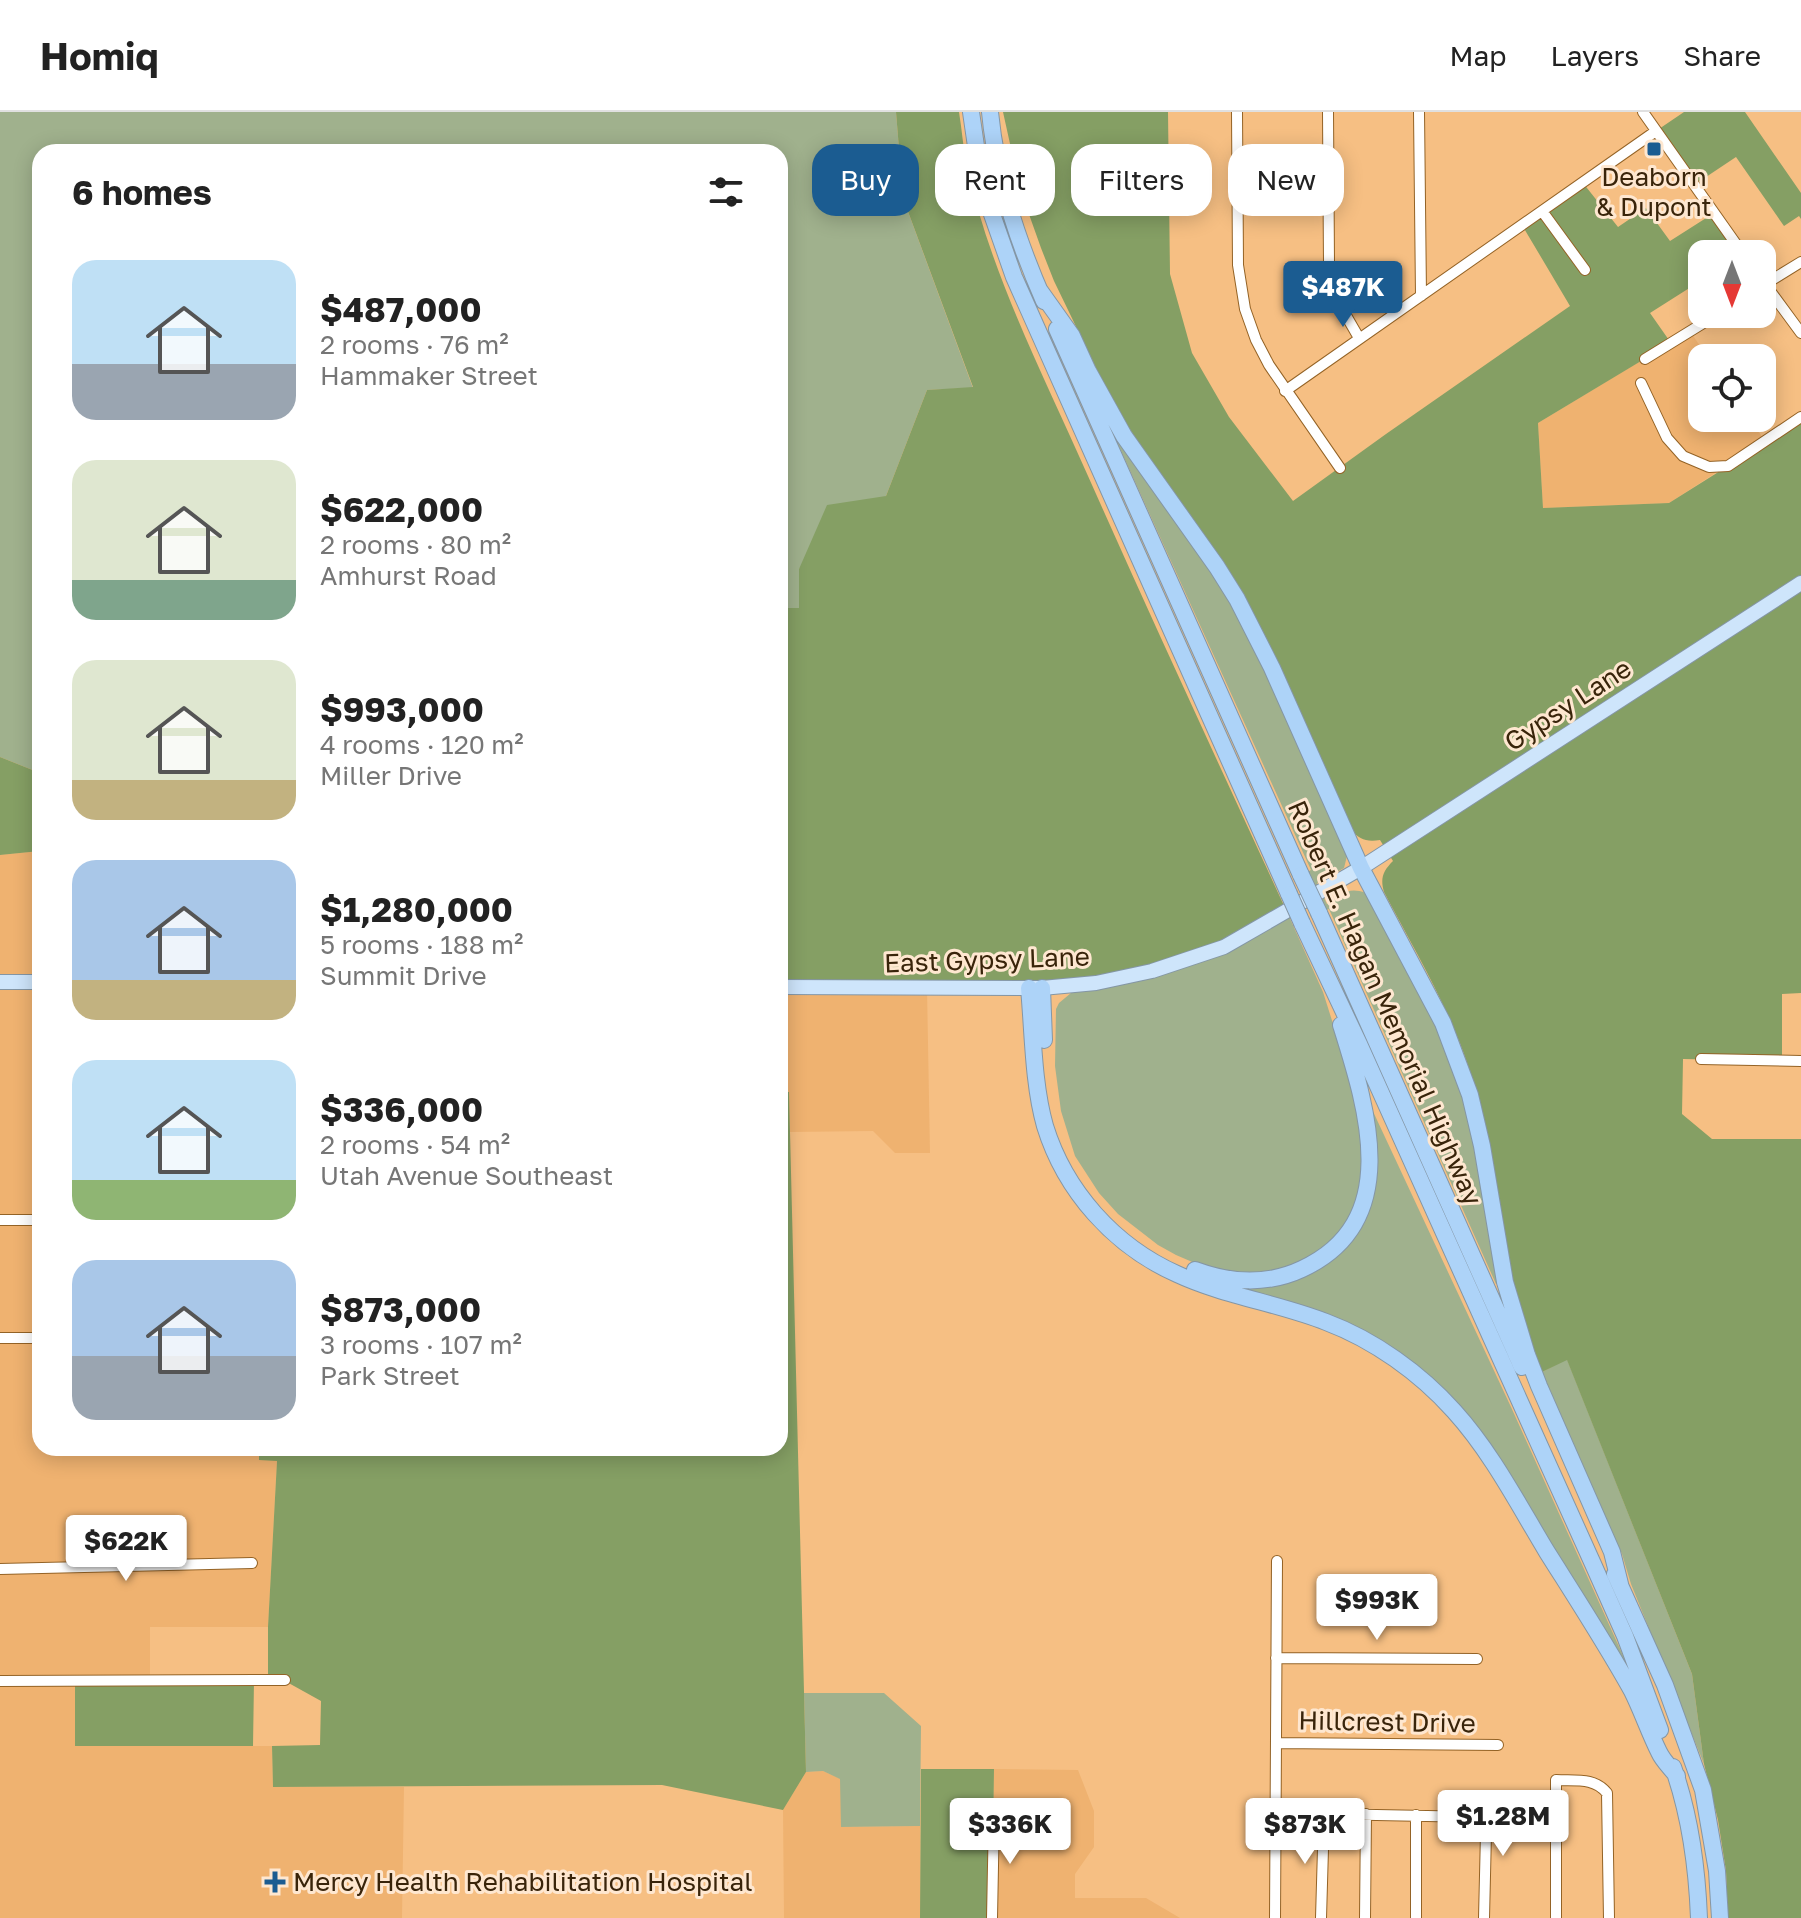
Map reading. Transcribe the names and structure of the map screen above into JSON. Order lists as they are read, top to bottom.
{
  "streets": {
    "highway": ["Robert E. Hagan Memorial Highway"],
    "main road": ["Gypsy Lane", "East Gypsy Lane"],
    "street": ["Hillcrest Drive"]
  },
  "crossings": [
    ["Gypsy Lane", "East Gypsy Lane"]
  ],
  "places": {
    "transit": ["Deaborn & Dupont"],
    "health": ["Mercy Health Rehabilitation Hospital"]
  },
  "north": "bottom",
  "page": {
    "header": "Homiq",
    "nav": ["Map", "Layers", "Share"],
    "chip": [
      "Buy",
      "Rent",
      "Filters",
      "New"
    ],
    "heading": "6 homes",
    "list": [
      {
        "name": "$487,000",
        "note": "2 rooms · 76 m² · Hammaker Street"
      },
      {
        "name": "$622,000",
        "note": "2 rooms · 80 m² · Amhurst Road"
      },
      {
        "name": "$993,000",
        "note": "4 rooms · 120 m² · Miller Drive"
      },
      {
        "name": "$1,280,000",
        "note": "5 rooms · 188 m² · Summit Drive"
      },
      {
        "name": "$336,000",
        "note": "2 rooms · 54 m² · Utah Avenue Southeast"
      },
      {
        "name": "$873,000",
        "note": "3 rooms · 107 m² · Park Street"
      }
    ],
    "price": [
      "$487K",
      "$622K",
      "$993K",
      "$1.28M",
      "$336K",
      "$873K"
    ]
  }
}
